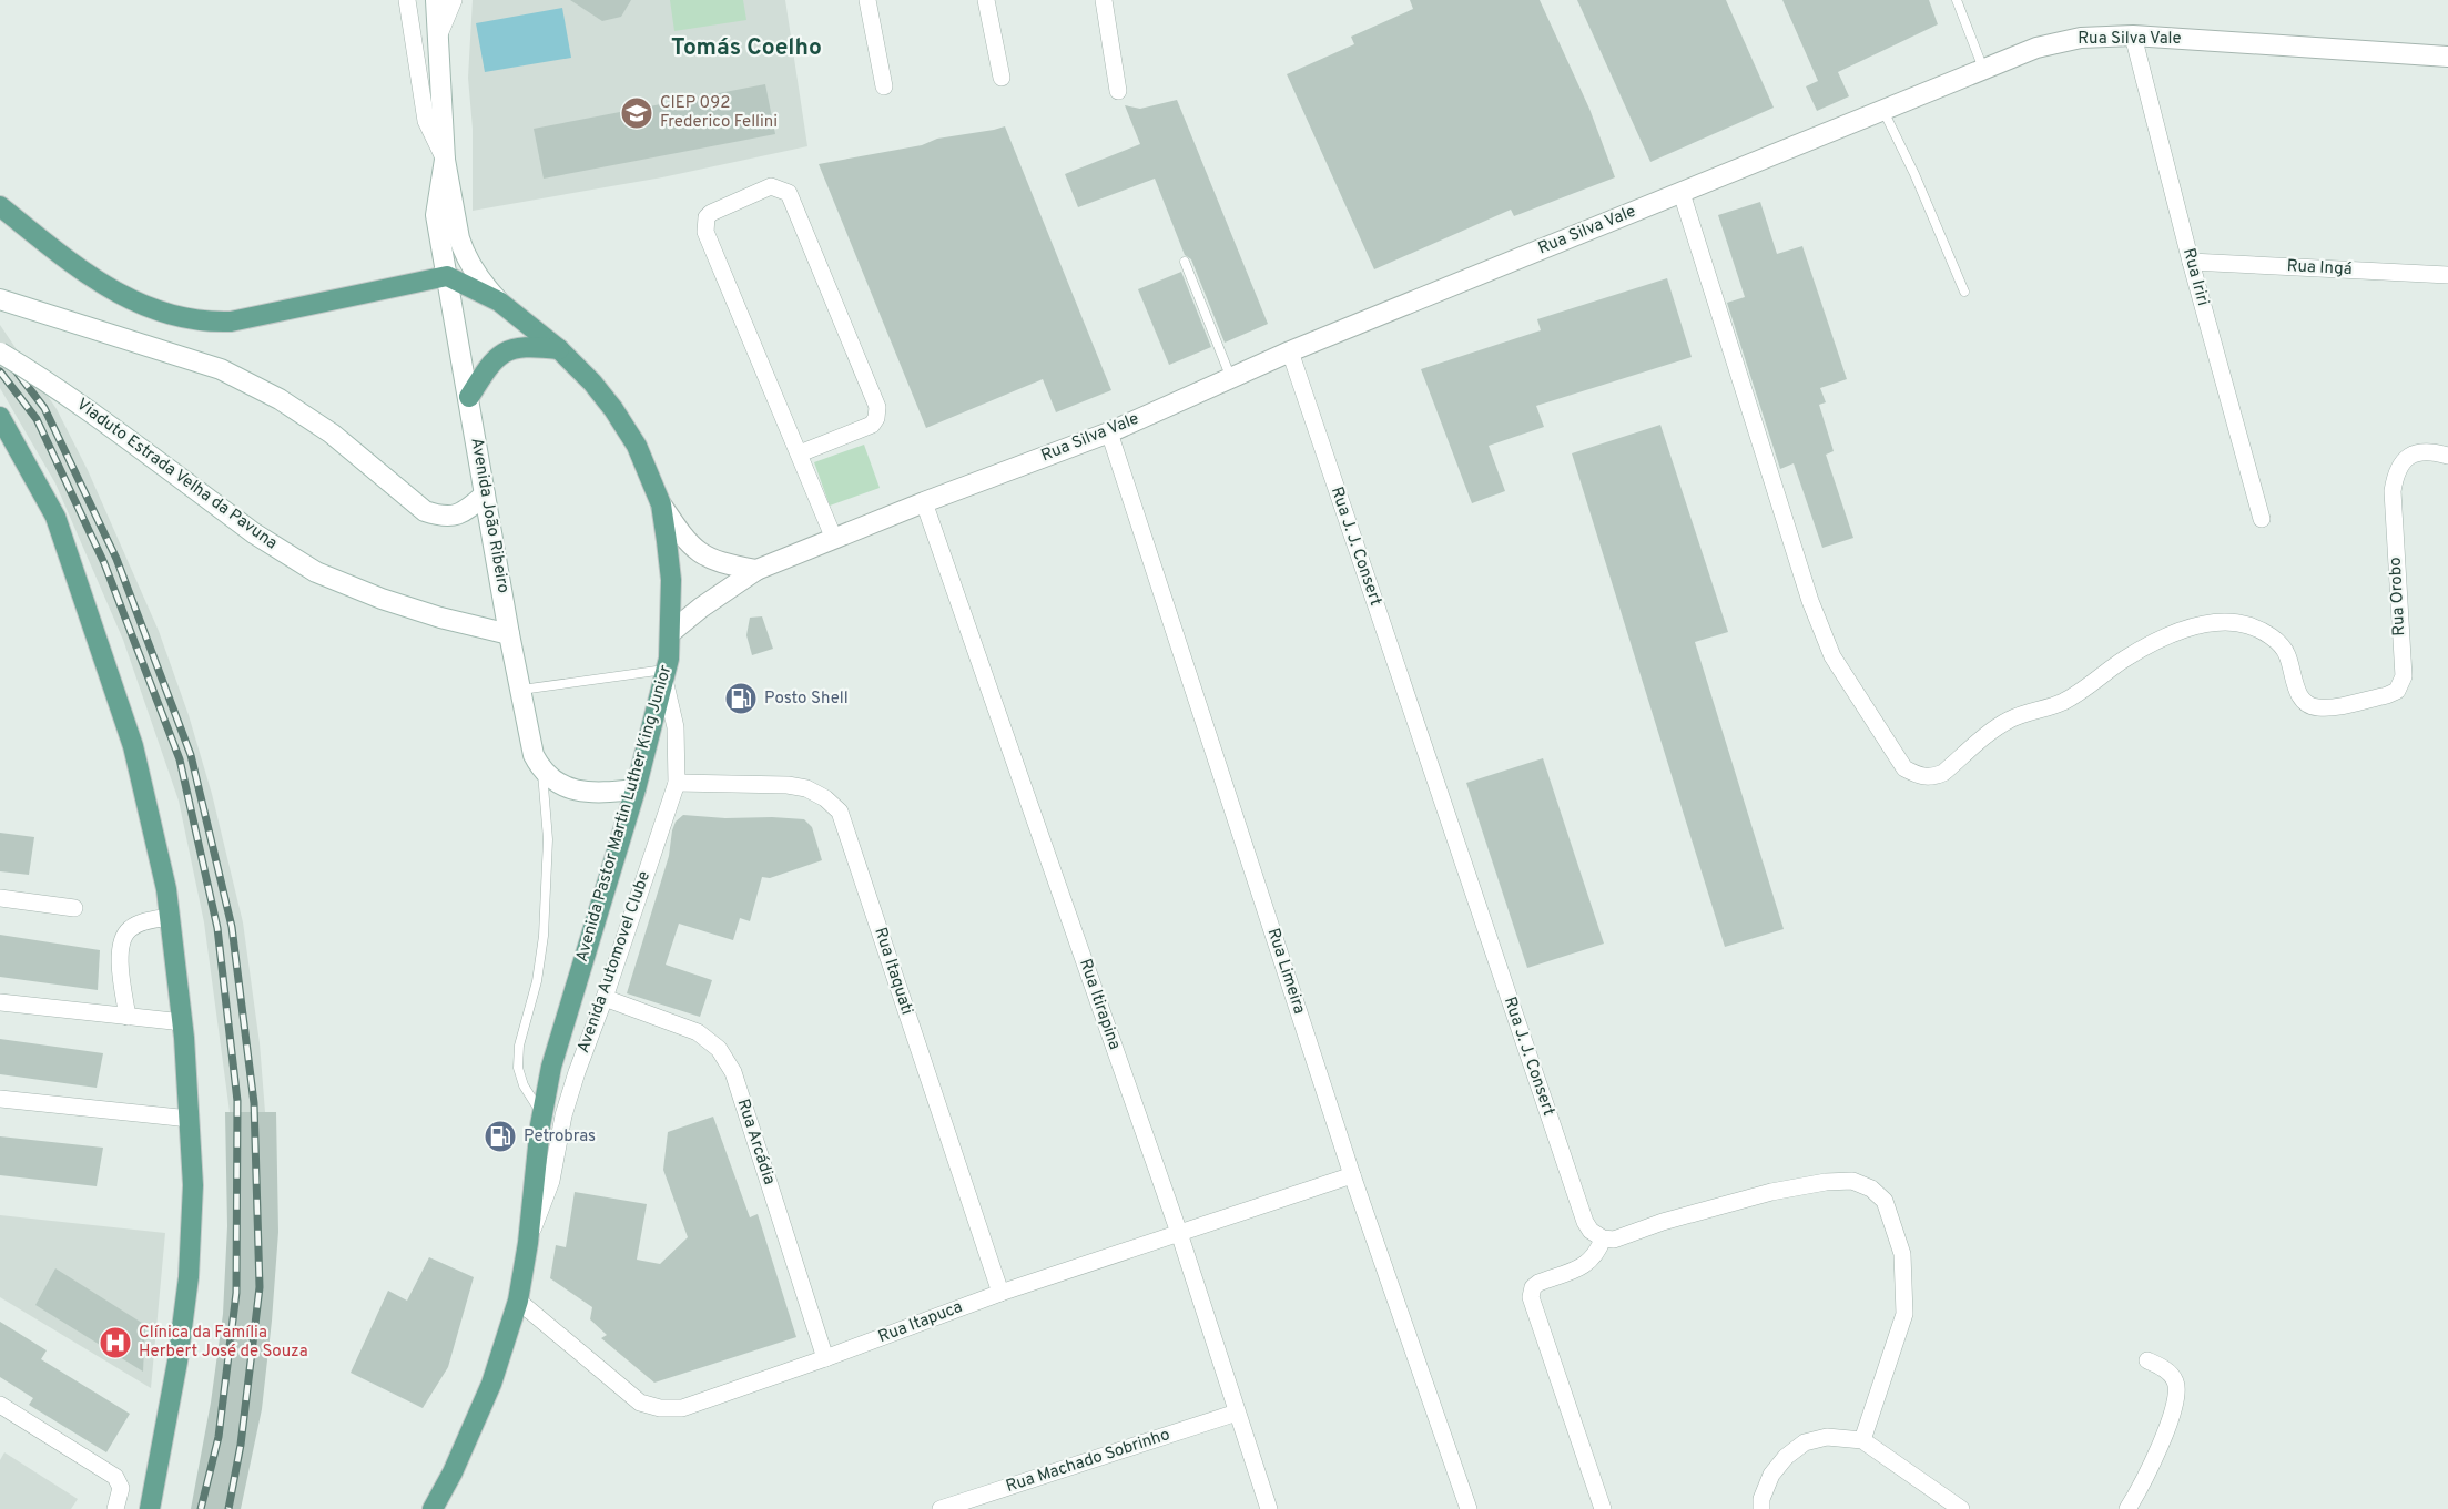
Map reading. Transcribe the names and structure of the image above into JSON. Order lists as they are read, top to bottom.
{
  "streets": {
    "main road": [
      "Rua Silva Vale",
      "Viaduto Estrada Velha da Pavuna",
      "Avenida João Ribeiro",
      "Avenida Pastor Martin Luther King Junior"
    ],
    "street": [
      "Rua Ingá",
      "Rua Iriri",
      "Rua J. J. Consert",
      "Rua Orobo",
      "Avenida Automovel Clube",
      "Rua Itaquati",
      "Rua Limeira",
      "Rua Itirapina",
      "Rua Arcádia",
      "Rua Itapuca",
      "Rua Machado Sobrinho"
    ]
  },
  "crossings": [
    ["Rua Silva Vale", "Rua Iriri"],
    ["Rua Silva Vale", "Rua J. J. Consert"],
    ["Rua Silva Vale", "Rua Orobo"],
    ["Rua Silva Vale", "Avenida Pastor Martin Luther King Junior"],
    ["Rua Silva Vale", "Rua Limeira"],
    ["Rua Silva Vale", "Rua Itirapina"],
    ["Rua Ingá", "Rua Iriri"],
    ["Viaduto Estrada Velha da Pavuna", "Avenida João Ribeiro"],
    ["Avenida João Ribeiro", "Avenida Pastor Martin Luther King Junior"],
    ["Avenida Pastor Martin Luther King Junior", "Avenida Automovel Clube"],
    ["Avenida Pastor Martin Luther King Junior", "Rua Itapuca"],
    ["Avenida Automovel Clube", "Rua Itaquati"],
    ["Avenida Automovel Clube", "Rua Arcádia"],
    ["Rua Itaquati", "Rua Itapuca"],
    ["Rua Limeira", "Rua Itapuca"],
    ["Rua Itirapina", "Rua Itapuca"],
    ["Rua Itirapina", "Rua Machado Sobrinho"],
    ["Rua Arcádia", "Rua Itapuca"]
  ],
  "districts": ["Tomás Coelho"],
  "places": {
    "school or university": ["CIEP 092 Frederico Fellini"],
    "fuel station": ["Posto Shell", "Petrobras"],
    "hospital": ["Clínica da Família Herbert José de Souza"]
  }
}
